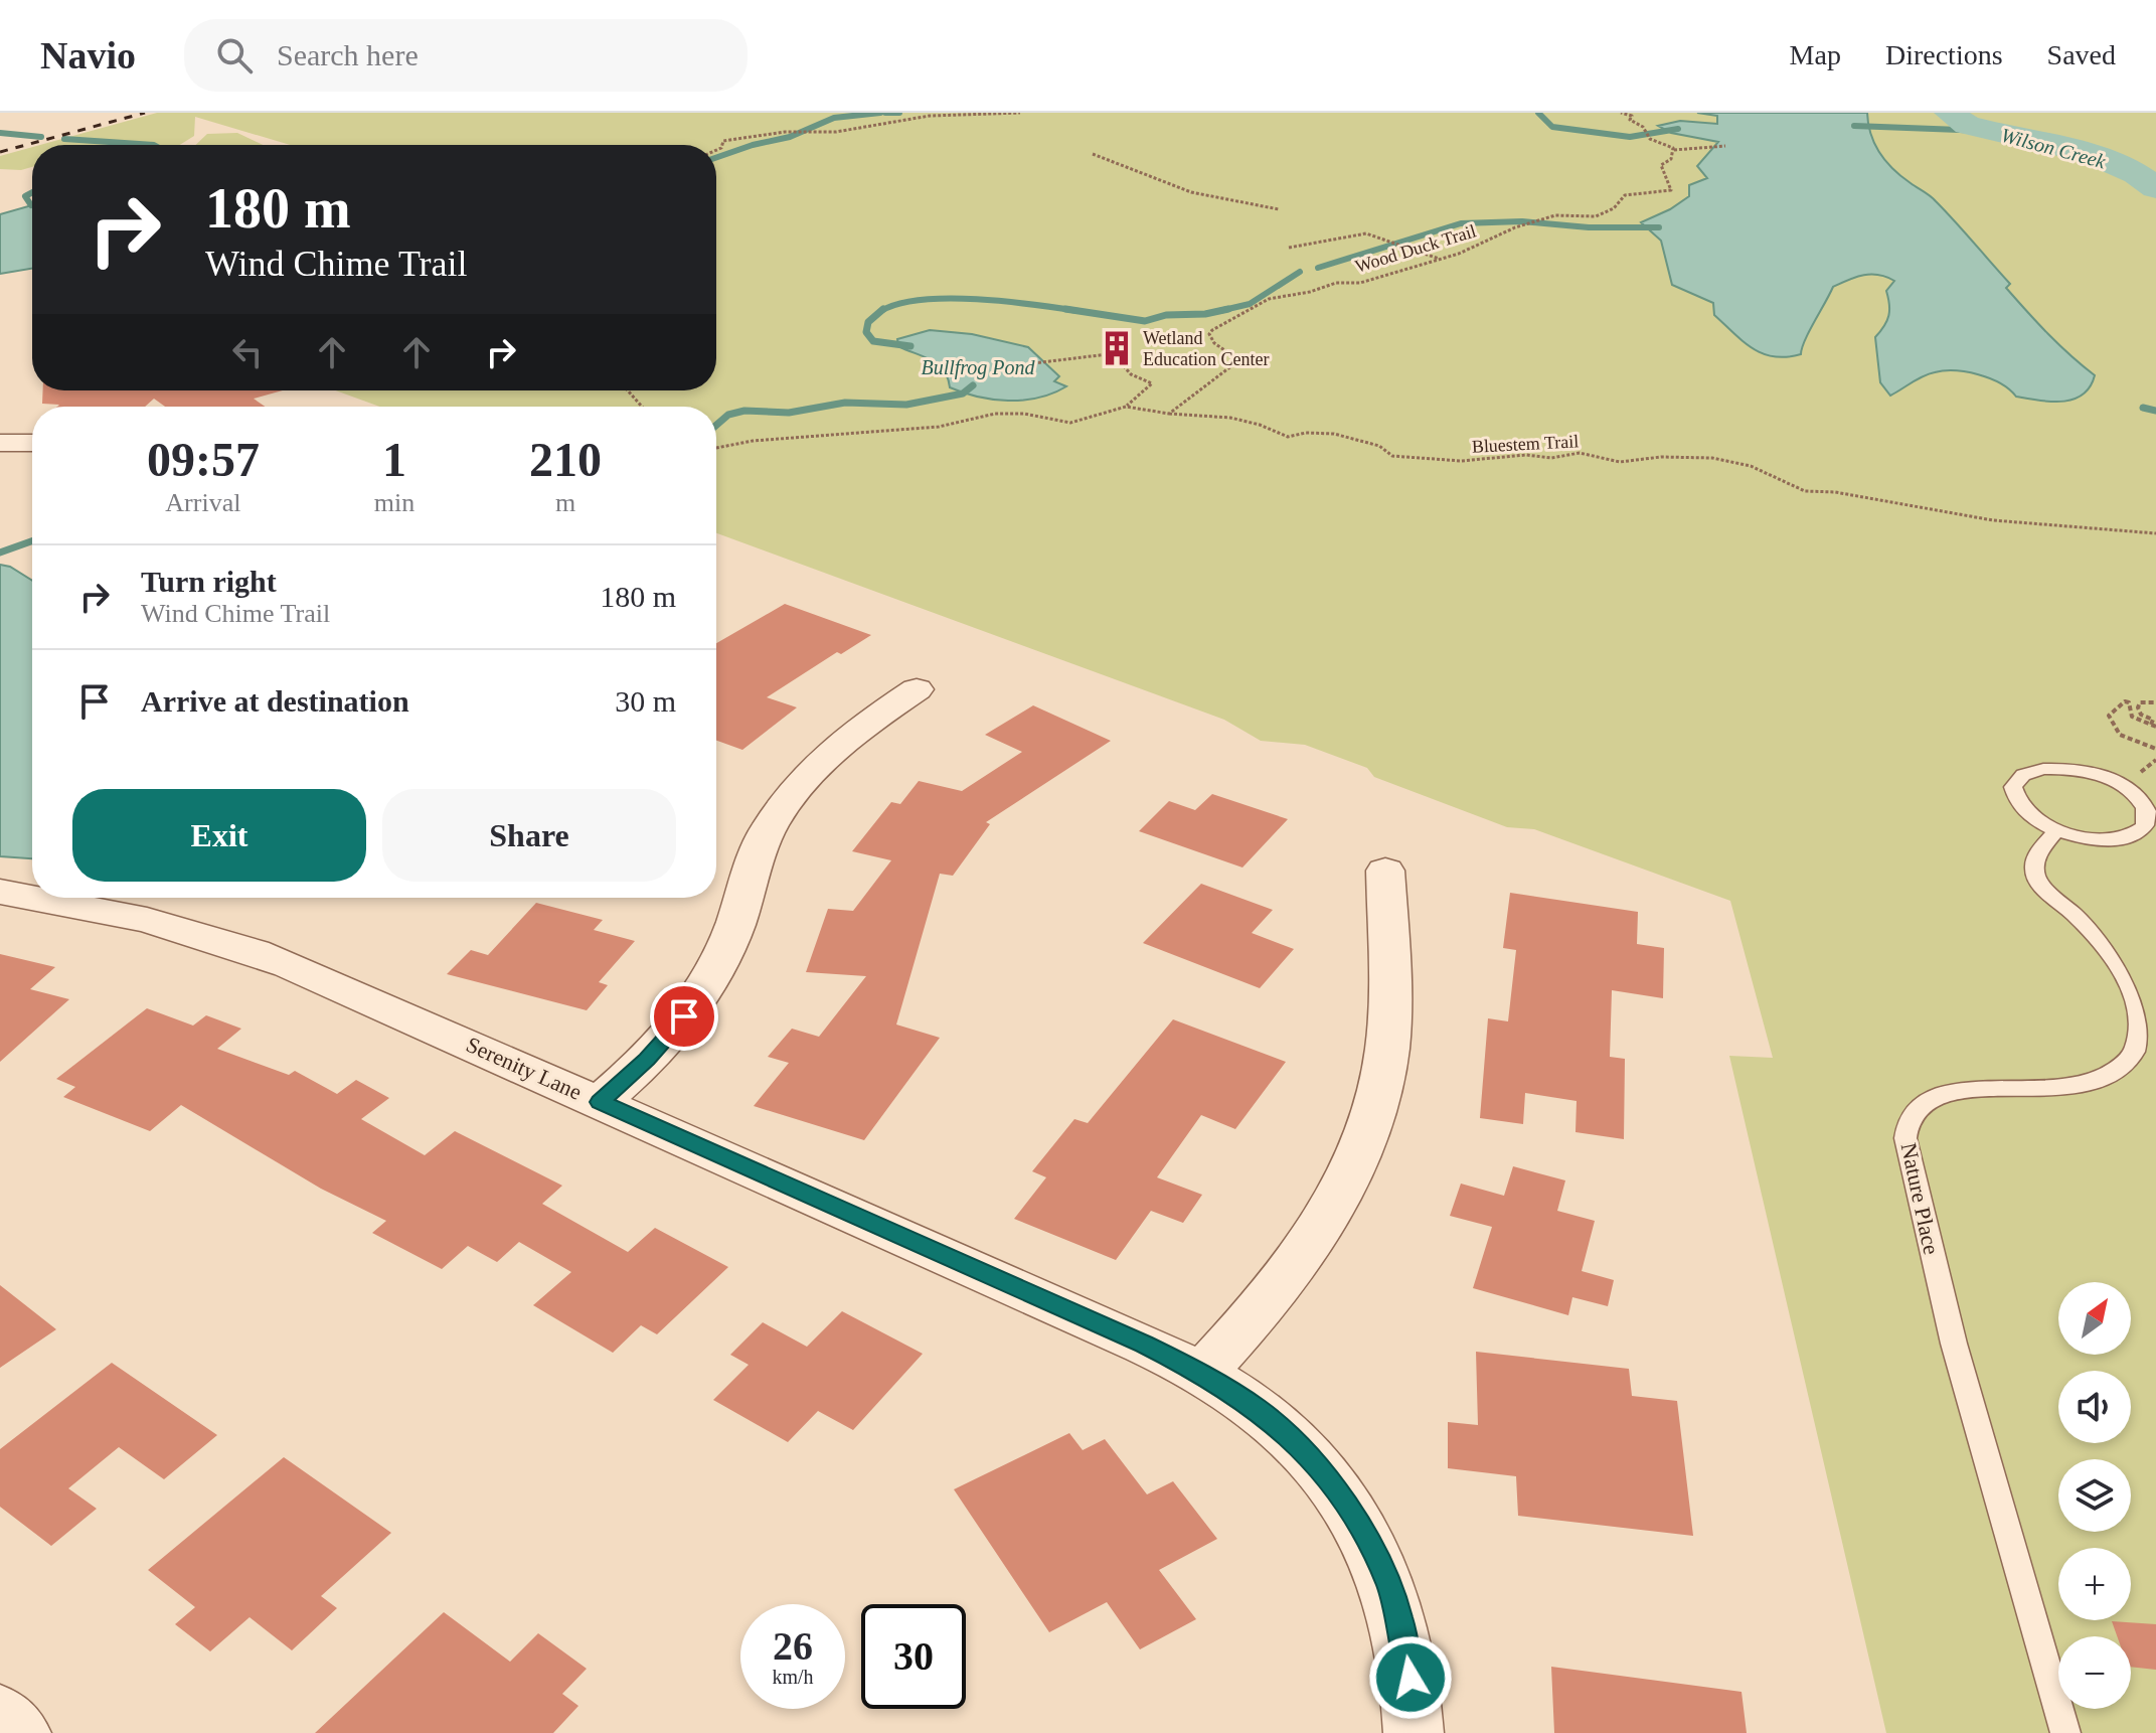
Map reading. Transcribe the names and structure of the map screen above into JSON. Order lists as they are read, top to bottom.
{
  "streets": {
    "street": ["Serenity Lane"],
    "lane": ["Nature Place"],
    "path": ["Wood Duck Trail", "Bluestem Trail"]
  },
  "crossings": [
    ["Wood Duck Trail", "Bluestem Trail"]
  ],
  "water": ["Wilson Creek", "Bullfrog Pond"],
  "places": {
    "building": ["Wetland Education Center"]
  },
  "north": "top right",
  "page": {
    "header": "Navio",
    "search": "Search here",
    "nav": ["Map", "Directions", "Saved"],
    "turn": ["180 m", "Wind Chime Trail"],
    "eta": [
      "09:57",
      "Arrival",
      "1",
      "min",
      "210",
      "m"
    ],
    "list": [
      {
        "name": "Turn right",
        "note": "Wind Chime Trail",
        "value": "180 m"
      },
      {
        "name": "Arrive at destination",
        "value": "30 m"
      }
    ],
    "buttons": ["Exit", "Share"],
    "map_buttons": ["+", "−"],
    "speed": "26 km/h",
    "limit": "30"
  }
}
